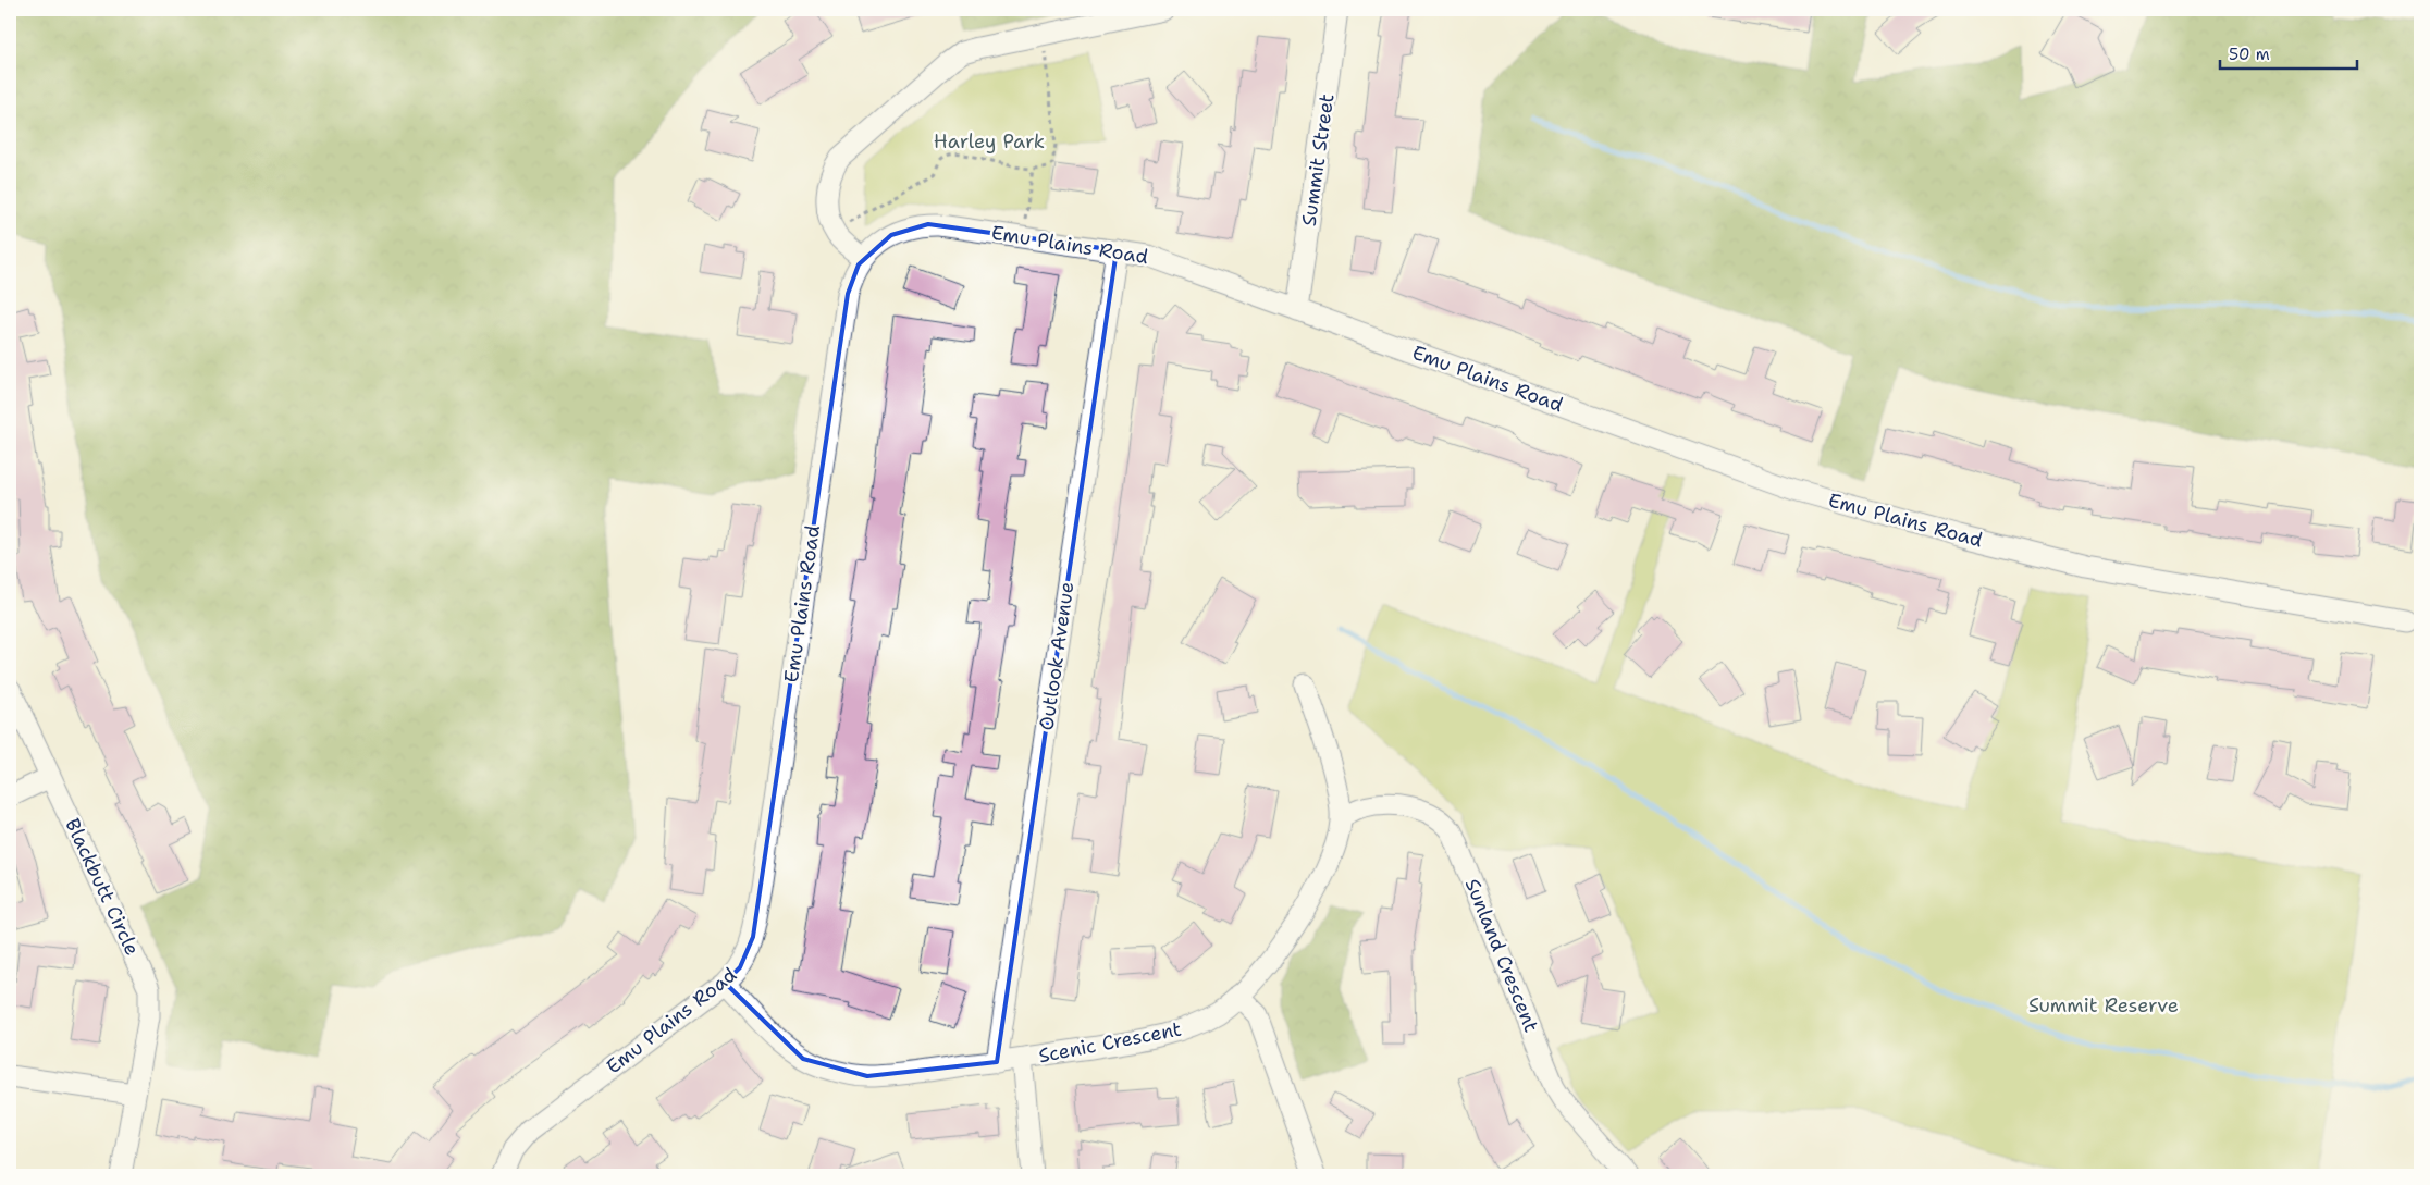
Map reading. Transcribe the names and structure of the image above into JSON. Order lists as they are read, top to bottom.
{
  "streets": {
    "street": [
      "Summit Street",
      "Emu Plains Road",
      "Outlook Avenue",
      "Blackbutt Circle",
      "Sunland Crescent",
      "Scenic Crescent"
    ]
  },
  "crossings": [
    ["Summit Street", "Emu Plains Road"],
    ["Emu Plains Road", "Outlook Avenue"],
    ["Emu Plains Road", "Scenic Crescent"],
    ["Outlook Avenue", "Scenic Crescent"],
    ["Sunland Crescent", "Scenic Crescent"]
  ],
  "parks": ["Harley Park", "Summit Reserve"],
  "scale_bar": "50 m"
}
